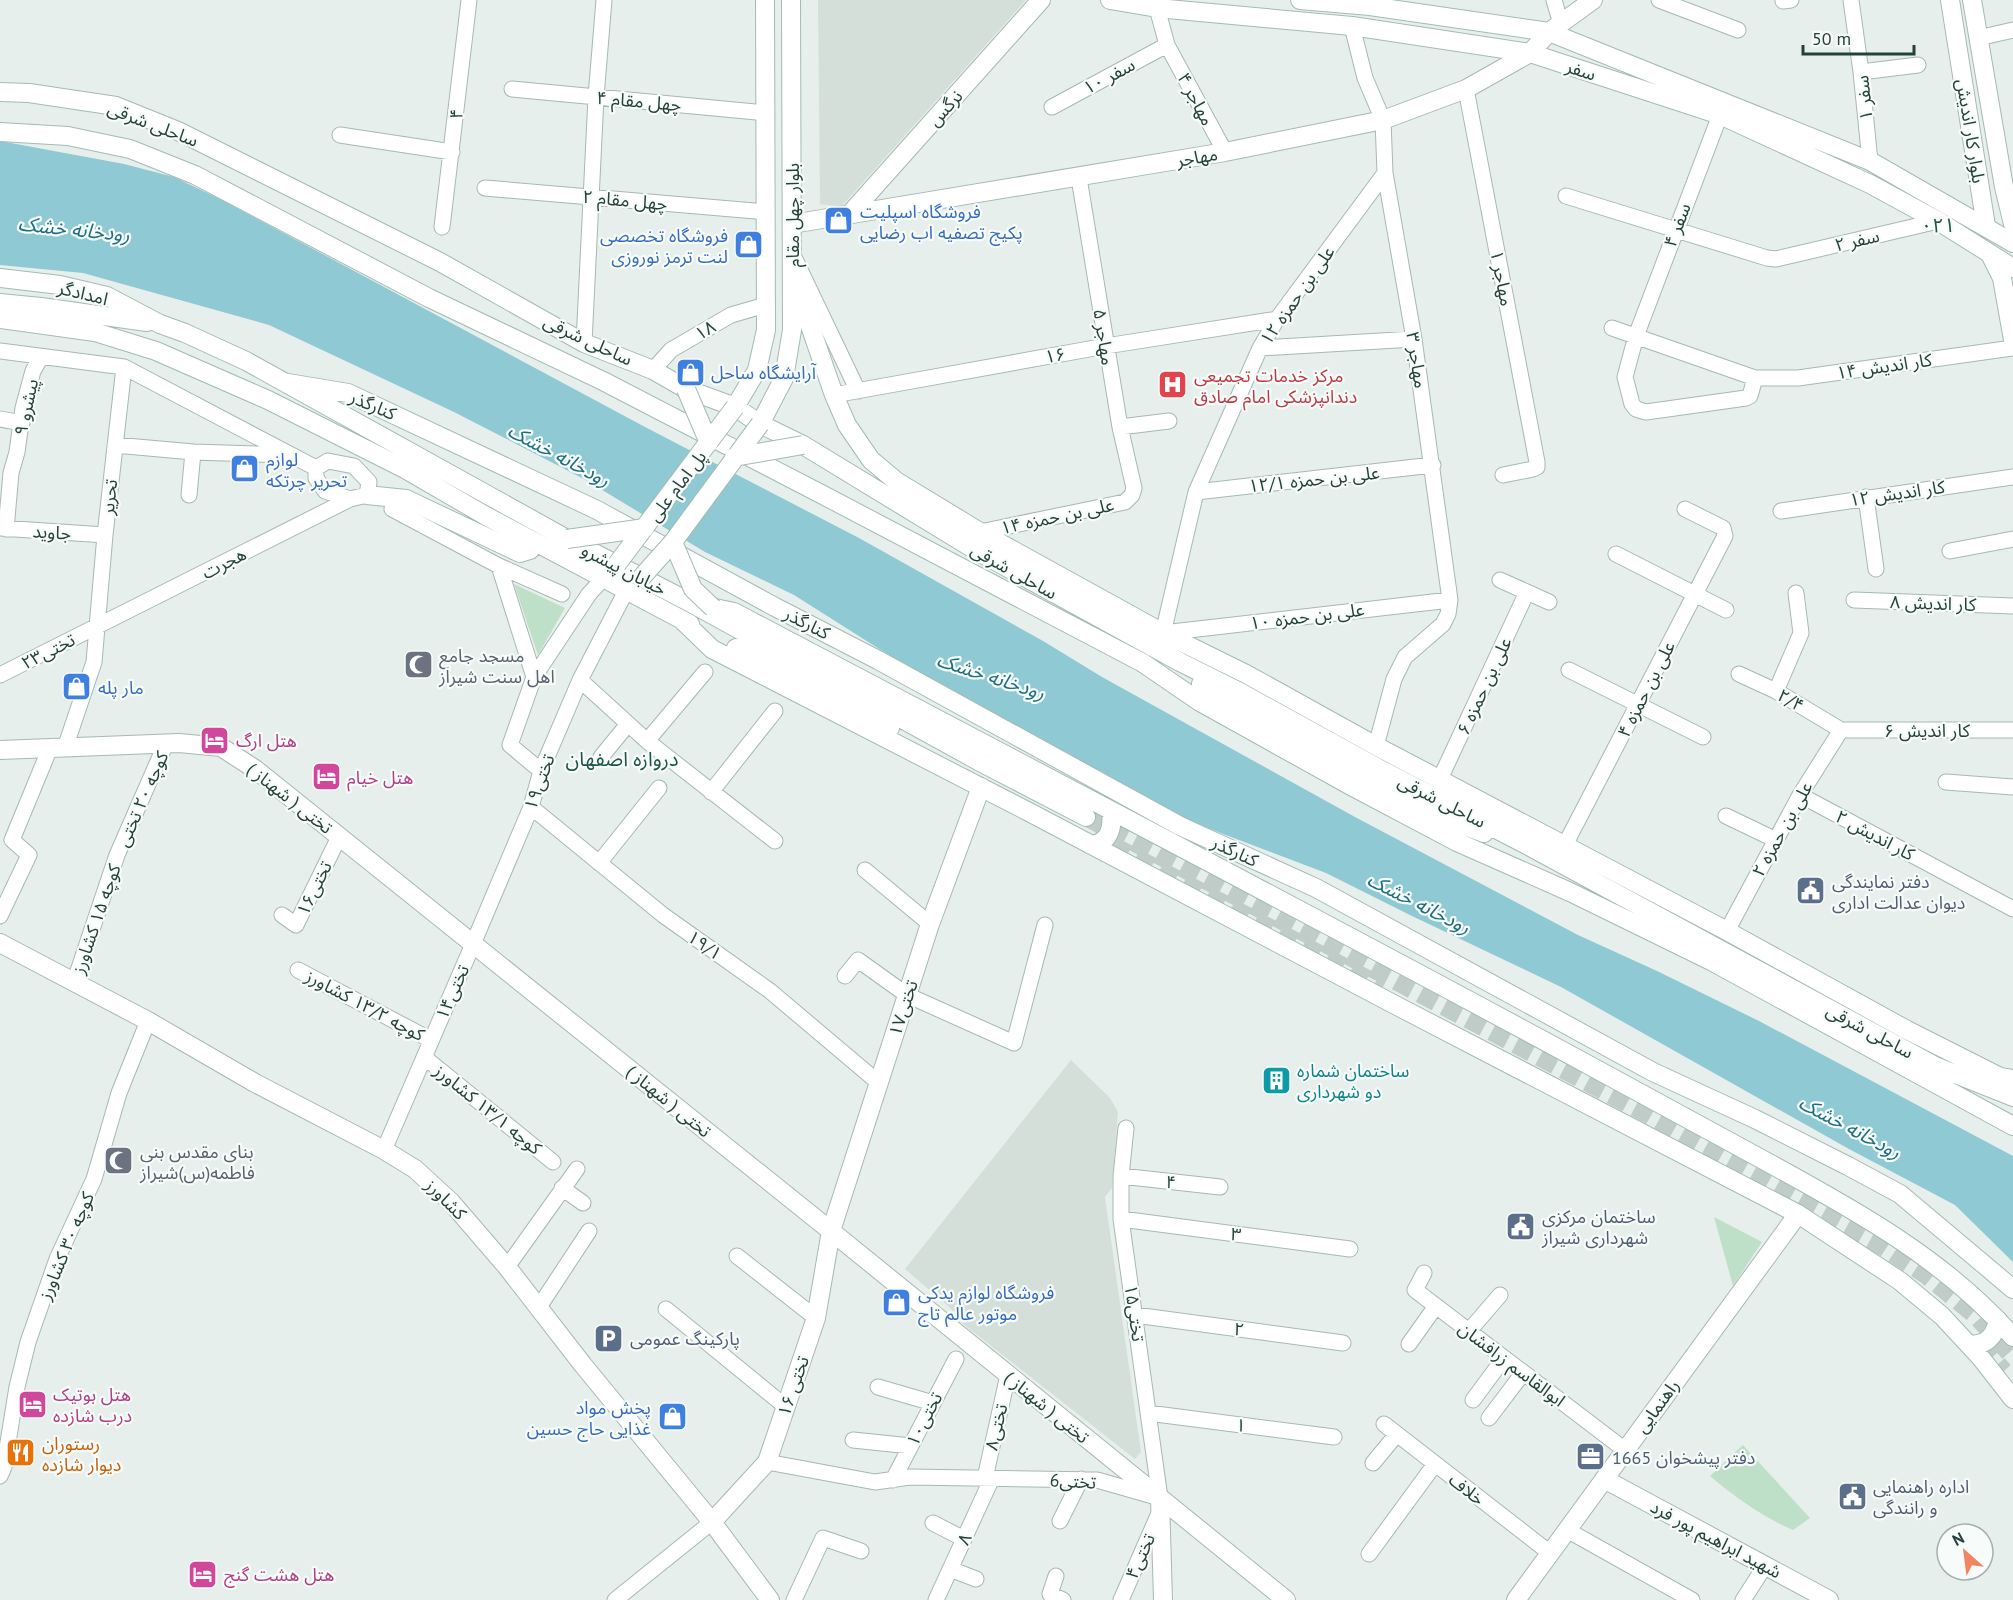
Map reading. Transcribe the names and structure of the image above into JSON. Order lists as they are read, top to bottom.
{
  "streets": {
    "main road": [
      "سفر",
      "نرگس",
      "ساحلی شرقی",
      "بلوار کار اندیش",
      "مهاجر",
      "بلوار چهل مقام",
      "امدادگر",
      "کنارگذر",
      "پل امام علی",
      "خیابان پیشرو",
      "تختی ( شهناز )",
      "تختی۱۷",
      "کشاورز",
      "تختی ۱۶",
      "راهنمایی",
      "شهید ابراهیم پور فرد"
    ],
    "street": [
      "۱۰ سفر",
      "۱ سفر",
      "۴ مهاجر",
      "چهل مقام ۴",
      "۴",
      "چهل مقام ۲",
      "۴ سفر",
      "۲ سفر",
      "۱ مهاجر",
      "۱۲ علی بن حمزه",
      "۱۸",
      "۵ مهاجر",
      "۱۶",
      "۳ مهاجر",
      "۱۴ کار اندیش",
      "پیشرو ۹",
      "۱۲/۱ علی بن حمزه",
      "۱۲ کار اندیش",
      "تحریر",
      "۱۴ علی بن حمزه",
      "جاوید",
      "هجرت",
      "۸ کار اندیش",
      "۱۰ علی بن حمزه",
      "تختی۲۳",
      "۶ علی بن حمزه",
      "۴ علی بن حمزه",
      "۲/۴",
      "۶ کار اندیش",
      "تختی۱۹",
      "کوچه ۲۰ تختی",
      "۲ علی بن حمزه",
      "۲ کار اندیش",
      "تختی۱۶",
      "کوچه ۱۵ کشاورز",
      "۱۹/۱",
      "تختی۱۴",
      "کوچه ۱۳/۲ کشاورز",
      "کوچه ۱۳/۱ کشاورز",
      "۳",
      "کوچه ۳۰ کشاورز",
      "تختی۱۵",
      "۲",
      "ابوالقاسم زرافشان",
      "تختی۱۰",
      "۱",
      "تختی۸",
      "6تختی",
      "خلاف",
      "۸",
      "تختی۴"
    ]
  },
  "crossings": [
    ["سفر", "۱ سفر"],
    ["سفر", "۴ مهاجر"],
    ["سفر", "بلوار کار اندیش"],
    ["سفر", "مهاجر"],
    ["سفر", "۴ سفر"],
    ["سفر", "۲ سفر"],
    ["۱۰ سفر", "۴ مهاجر"],
    ["۴ مهاجر", "مهاجر"],
    ["چهل مقام ۴", "بلوار چهل مقام"],
    ["نرگس", "مهاجر"],
    ["۴", "تختی۱۵"],
    ["ساحلی شرقی", "بلوار چهل مقام"],
    ["ساحلی شرقی", "۱۲ علی بن حمزه"],
    ["ساحلی شرقی", "۱۸"],
    ["ساحلی شرقی", "۱۶"],
    ["ساحلی شرقی", "پل امام علی"],
    ["ساحلی شرقی", "۱۴ علی بن حمزه"],
    ["ساحلی شرقی", "۱۰ علی بن حمزه"],
    ["ساحلی شرقی", "۶ علی بن حمزه"],
    ["ساحلی شرقی", "۴ علی بن حمزه"],
    ["ساحلی شرقی", "۲ علی بن حمزه"],
    ["مهاجر", "بلوار چهل مقام"],
    ["مهاجر", "۱ مهاجر"],
    ["مهاجر", "۵ مهاجر"],
    ["مهاجر", "۳ مهاجر"],
    ["چهل مقام ۲", "بلوار چهل مقام"],
    ["بلوار چهل مقام", "۱۸"],
    ["بلوار چهل مقام", "پل امام علی"],
    ["۴ سفر", "۲ سفر"],
    ["۴ سفر", "۱۴ کار اندیش"],
    ["امدادگر", "خیابان پیشرو"],
    ["۱۲ علی بن حمزه", "۱۶"],
    ["۱۲ علی بن حمزه", "۳ مهاجر"],
    ["۱۲ علی بن حمزه", "۱۲/۱ علی بن حمزه"],
    ["۱۲ علی بن حمزه", "۱۰ علی بن حمزه"],
    ["۵ مهاجر", "۱۶"],
    ["۵ مهاجر", "۱۴ علی بن حمزه"],
    ["۳ مهاجر", "۱۲/۱ علی بن حمزه"],
    ["۳ مهاجر", "۱۰ علی بن حمزه"],
    ["کنارگذر", "خیابان پیشرو"],
    ["پیشرو ۹", "جاوید"],
    ["پل امام علی", "خیابان پیشرو"],
    ["پل امام علی", "تختی۱۹"],
    ["تحریر", "جاوید"],
    ["تحریر", "هجرت"],
    ["تحریر", "تختی۲۳"],
    ["تحریر", "تختی ( شهناز )"],
    ["هجرت", "تختی۲۳"],
    ["خیابان پیشرو", "تختی۱۹"],
    ["۲/۴", "۶ کار اندیش"],
    ["۲/۴", "۲ علی بن حمزه"],
    ["۶ کار اندیش", "۲ علی بن حمزه"],
    ["تختی۱۹", "تختی ( شهناز )"],
    ["تختی۱۹", "۱۹/۱"],
    ["تختی۱۹", "تختی۱۴"],
    ["تختی ( شهناز )", "کوچه ۲۰ تختی"],
    ["تختی ( شهناز )", "تختی۱۶"],
    ["تختی ( شهناز )", "تختی۱۴"],
    ["تختی ( شهناز )", "تختی۱۷"],
    ["تختی ( شهناز )", "تختی۱۵"],
    ["تختی ( شهناز )", "تختی ۱۶"],
    ["تختی ( شهناز )", "تختی۸"],
    ["تختی ( شهناز )", "6تختی"],
    ["تختی ( شهناز )", "تختی۴"],
    ["کوچه ۲۰ تختی", "کوچه ۱۵ کشاورز"],
    ["۲ علی بن حمزه", "۲ کار اندیش"],
    ["کوچه ۱۵ کشاورز", "کشاورز"],
    ["۱۹/۱", "تختی۱۷"],
    ["تختی۱۴", "کوچه ۱۳/۲ کشاورز"],
    ["تختی۱۴", "کوچه ۱۳/۱ کشاورز"],
    ["تختی۱۴", "کشاورز"],
    ["تختی۱۷", "تختی ۱۶"],
    ["کشاورز", "کوچه ۳۰ کشاورز"],
    ["کشاورز", "تختی ۱۶"],
    ["۳", "تختی۱۵"],
    ["تختی۱۵", "۲"],
    ["تختی۱۵", "۱"],
    ["تختی۱۵", "6تختی"],
    ["تختی۱۵", "تختی۴"],
    ["ابوالقاسم زرافشان", "راهنمایی"],
    ["تختی ۱۶", "6تختی"],
    ["راهنمایی", "خلاف"],
    ["راهنمایی", "شهید ابراهیم پور فرد"],
    ["تختی۱۰", "6تختی"],
    ["تختی۸", "6تختی"],
    ["تختی۸", "۸"],
    ["6تختی", "۸"],
    ["6تختی", "تختی۴"]
  ],
  "districts": ["۰۲۱", "دروازه اصفهان"],
  "water": ["رودخانه خشک"],
  "places": {
    "shop": [
      "فروشگاه اسپلیت پکیج تصفیه اب رضایی",
      "فروشگاه تخصصی لنت ترمز نوروزی",
      "آرایشگاه ساحل",
      "لوازم تحریر چرتکه",
      "مار پله",
      "فروشگاه لوازم یدکی موتور عالم تاج",
      "پخش مواد غذایی حاج حسین"
    ],
    "hospital": ["مرکز خدمات تجمیعی دندانپزشکی امام صادق"],
    "mosque": ["مسجد جامع اهل سنت شیراز", "بنای مقدس بنی فاطمه(س)شیراز"],
    "hotel": [
      "هتل ارگ",
      "هتل خیام",
      "هتل بوتیک درب شازده",
      "هتل هشت گنج"
    ],
    "public building": ["دفتر نمایندگی دیوان عدالت اداری", "ساختمان مرکزی شهرداری شیراز", "اداره راهنمایی و رانندگی"],
    "building": ["ساختمان شماره دو شهرداری"],
    "parking": ["پارکینگ عمومی"],
    "restaurant": ["رستوران دیوار شازده"],
    "office": ["دفتر پیشخوان 1665"]
  },
  "scale_bar": "50 m",
  "north": "top left"
}
